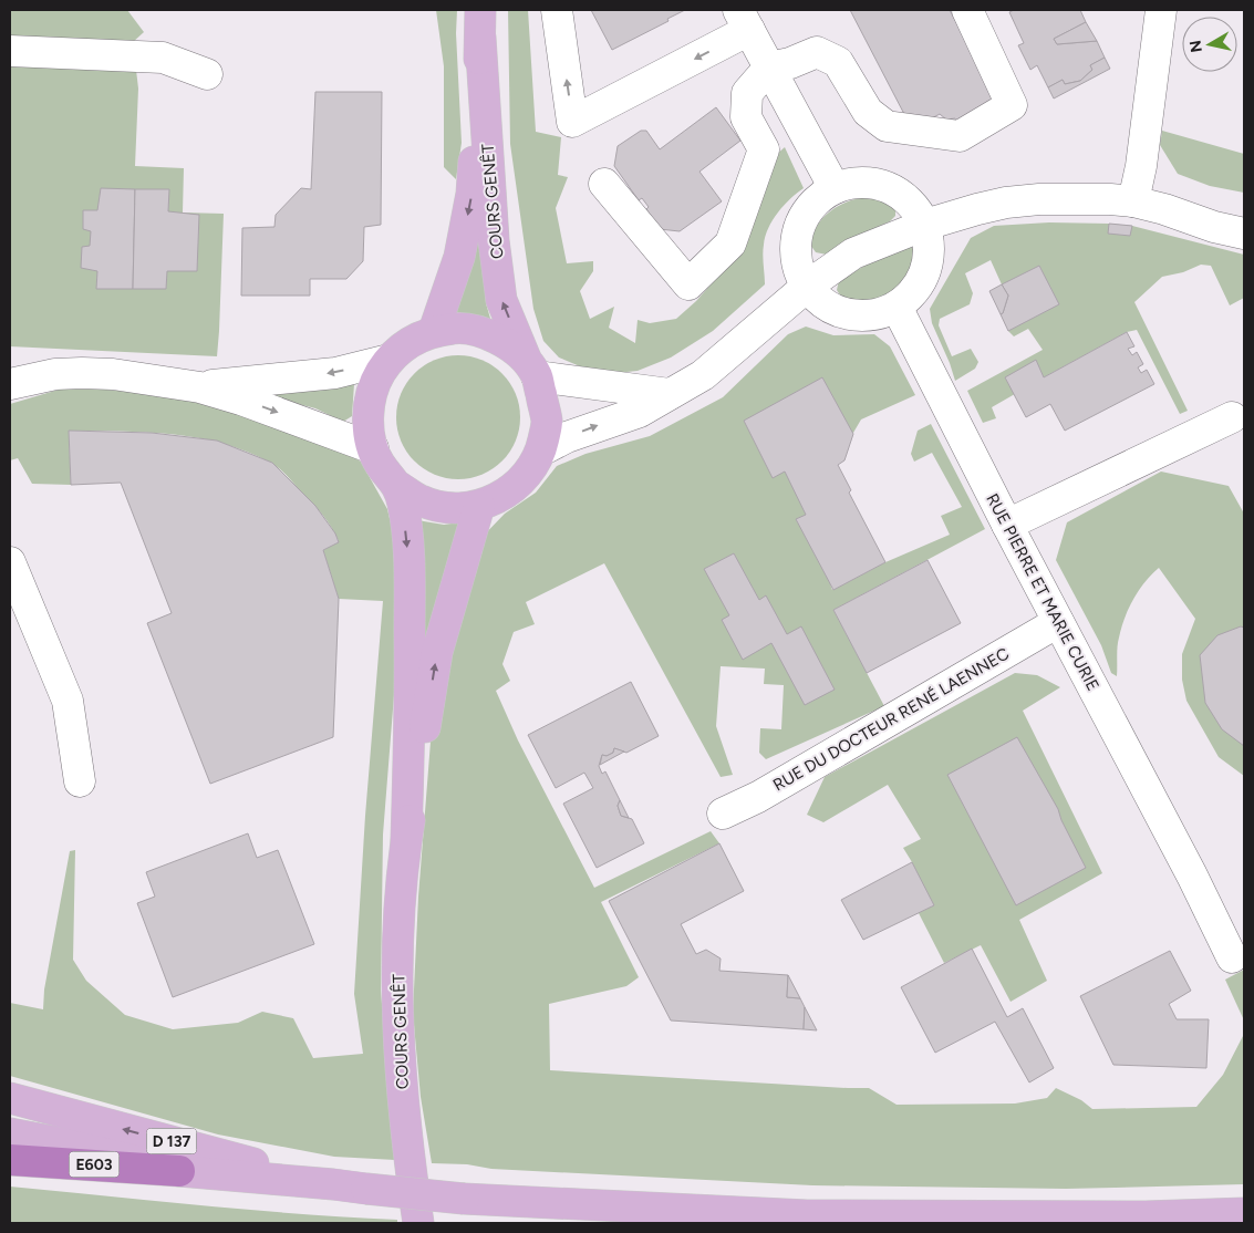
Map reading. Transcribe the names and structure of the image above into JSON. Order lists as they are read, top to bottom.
{
  "streets": {
    "highway": ["E603"],
    "main road": ["COURS GENÊT", "D 137"],
    "street": ["RUE PIERRE ET MARIE CURIE", "RUE DU DOCTEUR RENÉ LAENNEC"]
  },
  "crossings": [
    ["RUE PIERRE ET MARIE CURIE", "RUE DU DOCTEUR RENÉ LAENNEC"],
    ["D 137", "E603"]
  ],
  "north": "left"
}
